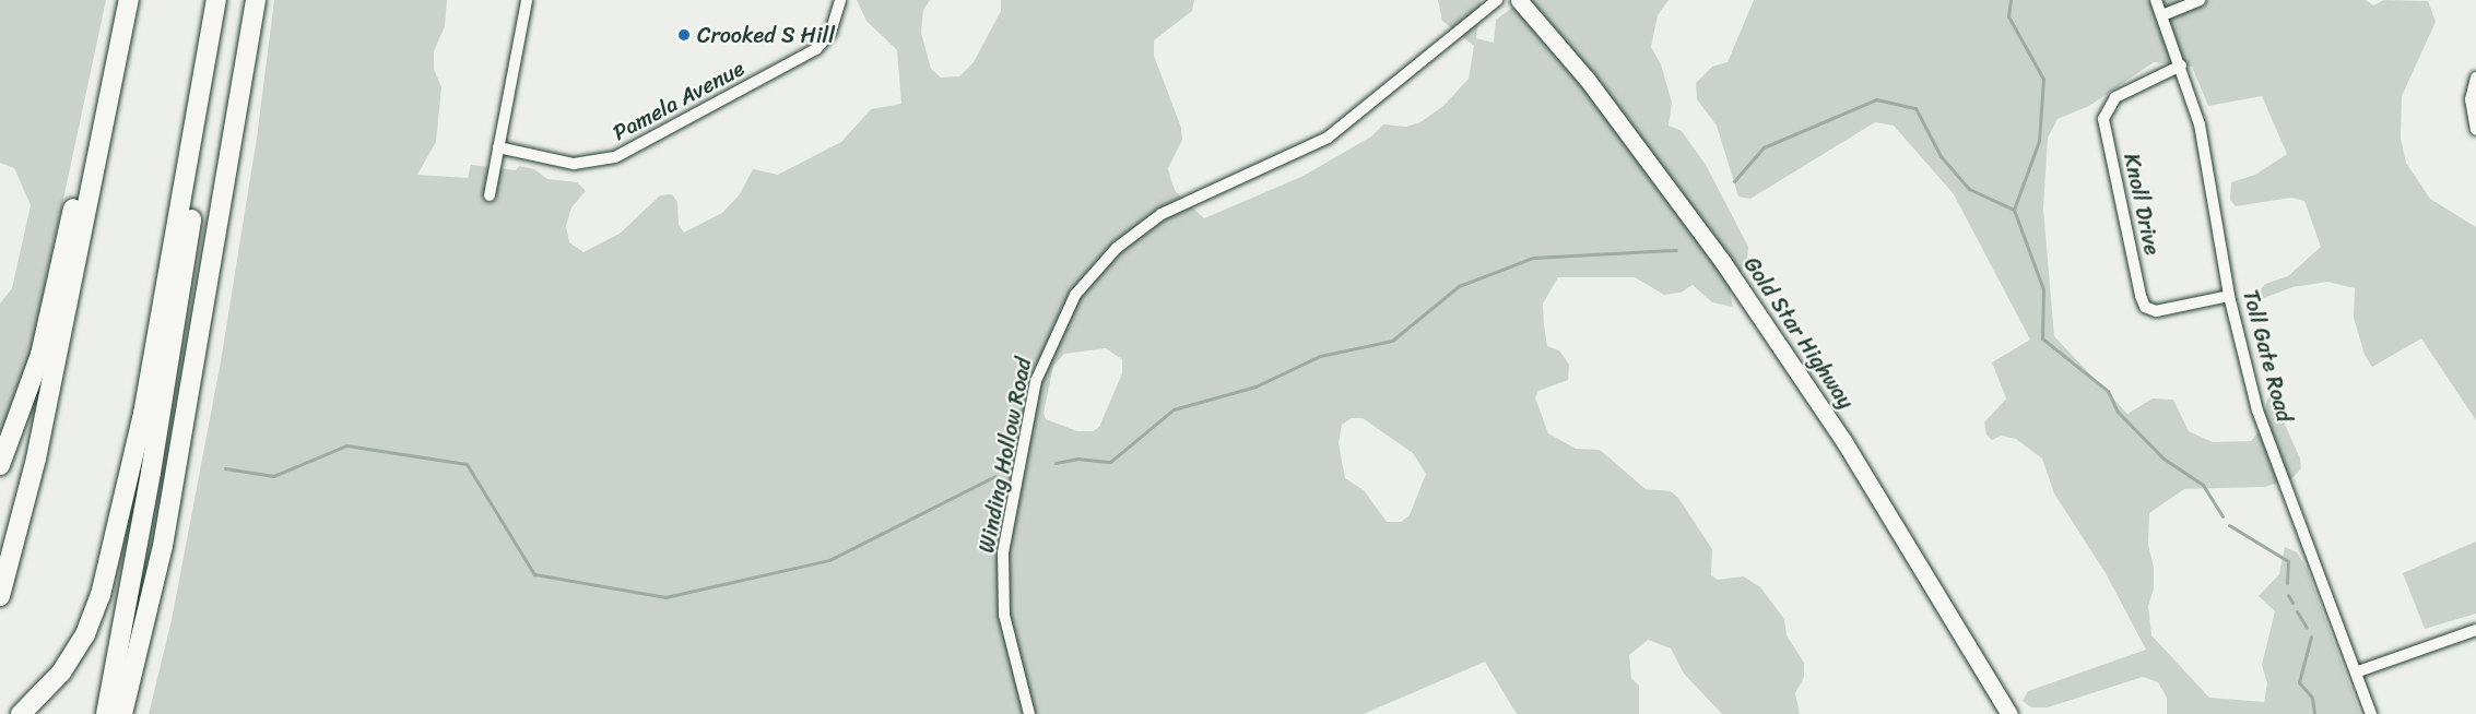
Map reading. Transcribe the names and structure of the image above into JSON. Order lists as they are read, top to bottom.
{
  "streets": {
    "main road": ["Gold Star Highway"],
    "street": [
      "Pamela Avenue",
      "Knoll Drive",
      "Toll Gate Road",
      "Winding Hollow Road"
    ]
  },
  "crossings": [
    ["Knoll Drive", "Toll Gate Road"]
  ],
  "places": ["Crooked S Hill"]
}
